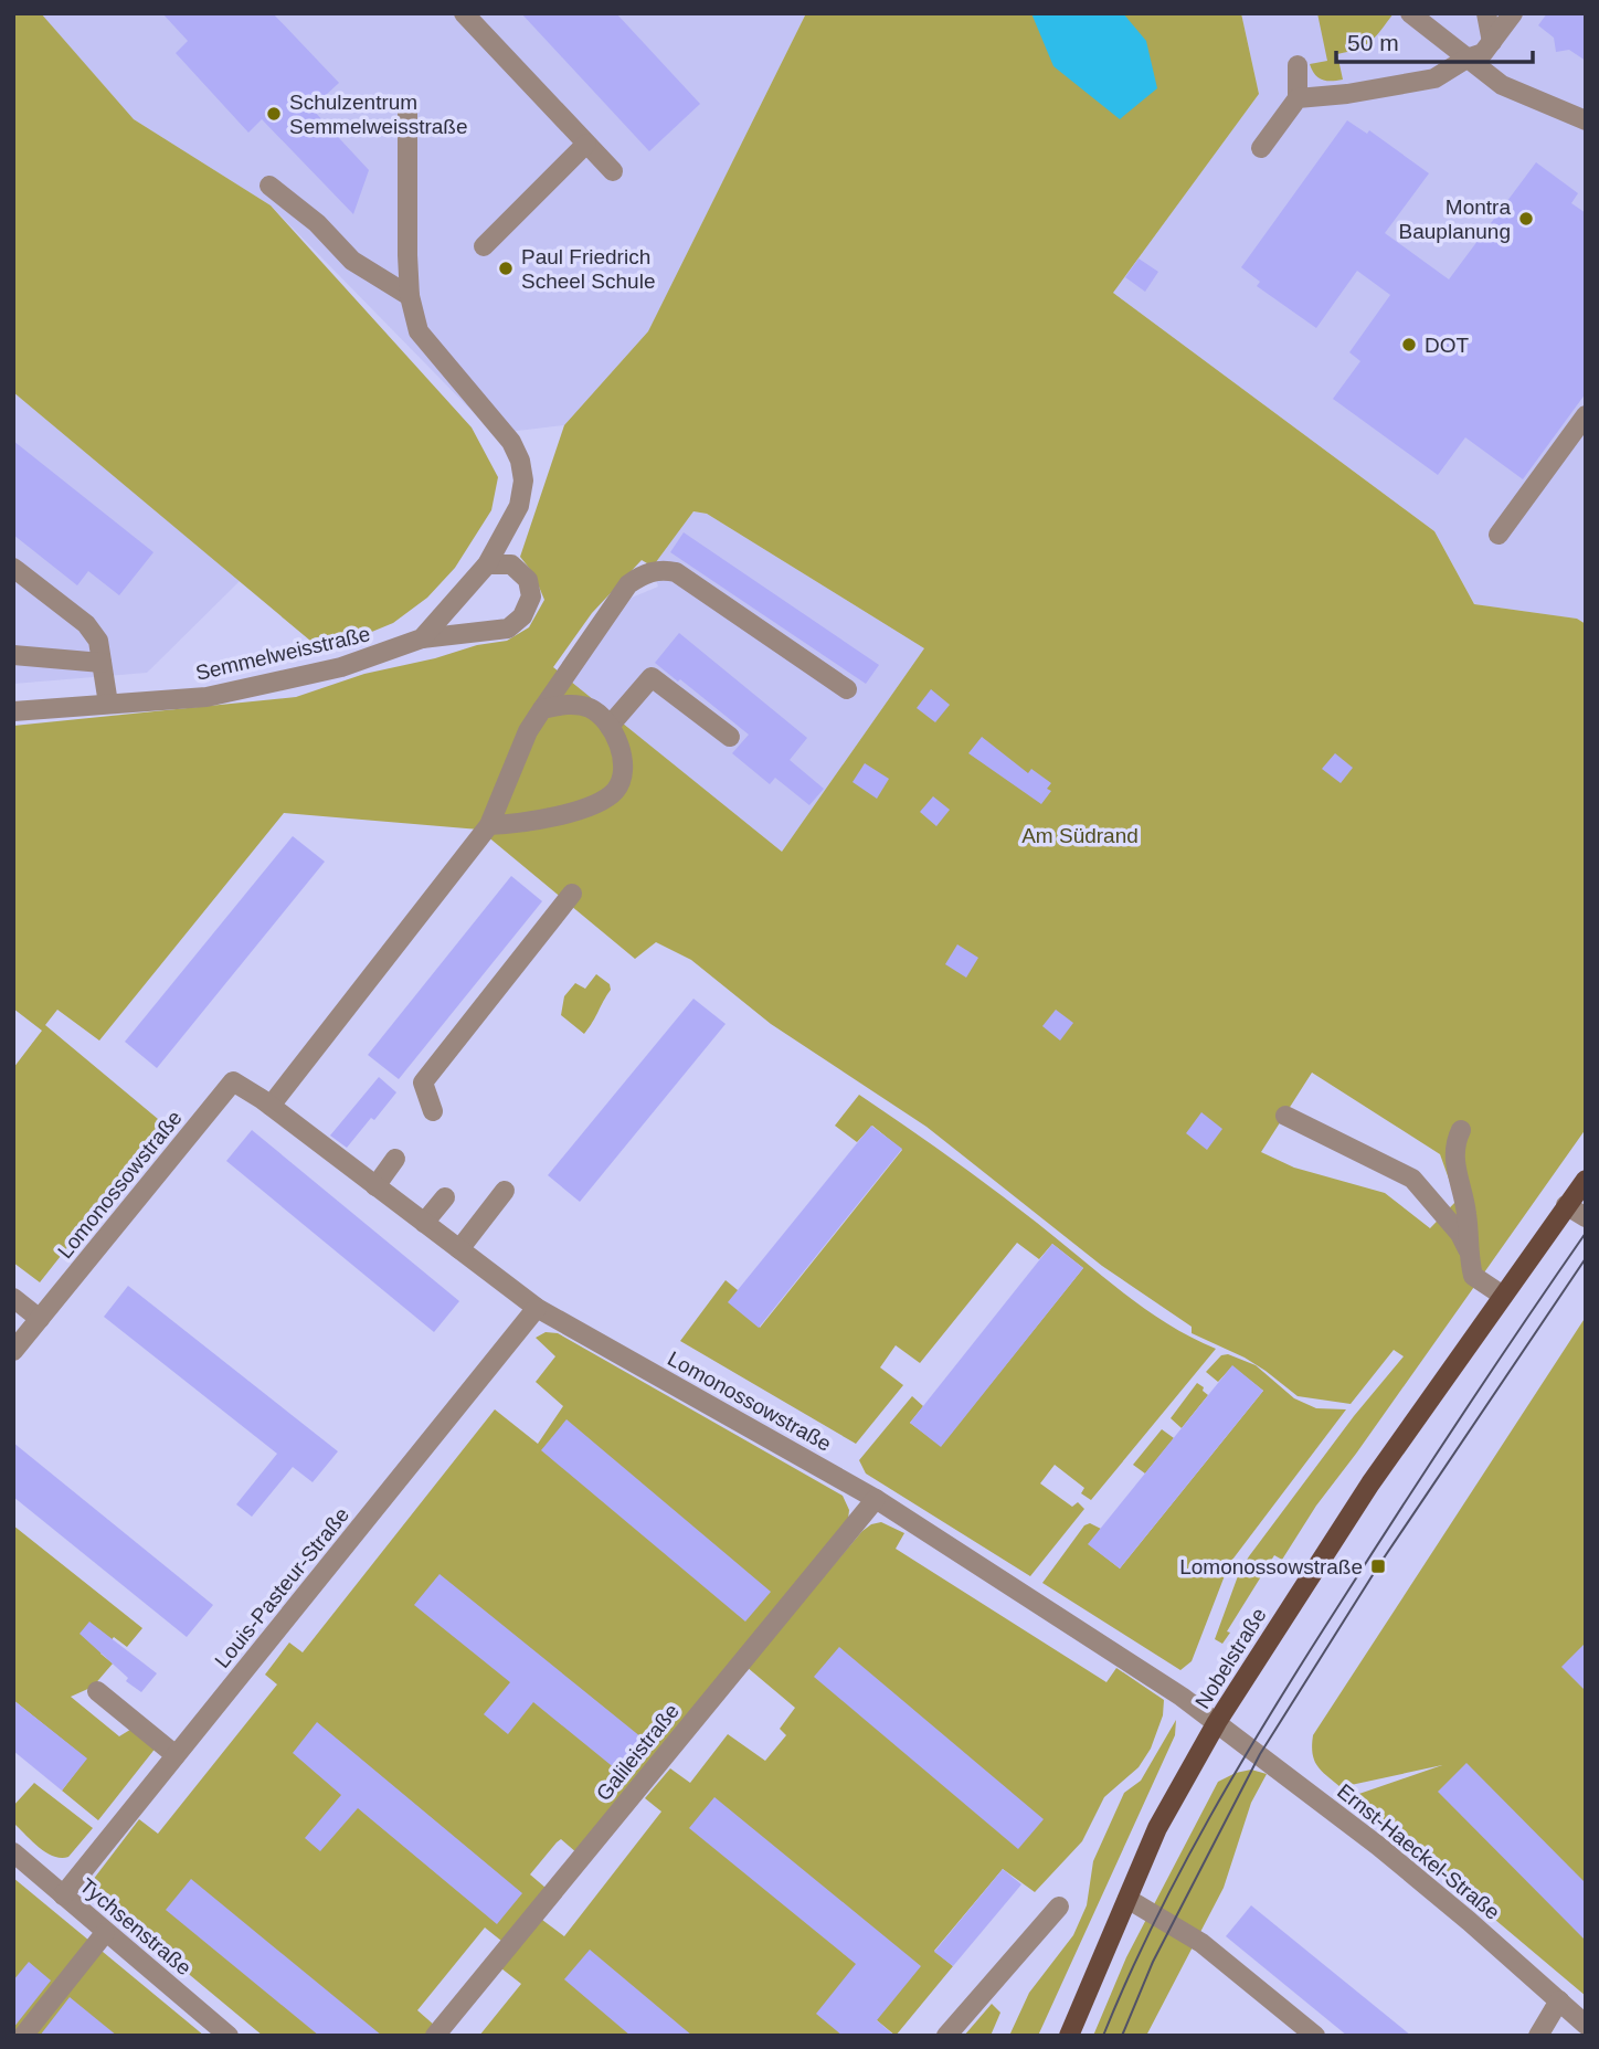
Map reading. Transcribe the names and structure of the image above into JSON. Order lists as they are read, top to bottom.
{
  "streets": {
    "main road": ["Nobelstraße"],
    "street": [
      "Semmelweisstraße",
      "Lomonossowstraße",
      "Louis-Pasteur-Straße",
      "Galileistraße",
      "Ernst-Haeckel-Straße",
      "Tychsenstraße"
    ]
  },
  "crossings": [
    ["Lomonossowstraße", "Louis-Pasteur-Straße"],
    ["Lomonossowstraße", "Nobelstraße"],
    ["Lomonossowstraße", "Galileistraße"],
    ["Lomonossowstraße", "Ernst-Haeckel-Straße"],
    ["Louis-Pasteur-Straße", "Tychsenstraße"],
    ["Nobelstraße", "Ernst-Haeckel-Straße"]
  ],
  "parks": ["Am Südrand"],
  "places": {
    "other": [
      "Schulzentrum Semmelweisstraße",
      "Montra Bauplanung",
      "Paul Friedrich Scheel Schule",
      "DOT"
    ],
    "transit": ["Lomonossowstraße"]
  },
  "scale_bar": "50 m"
}
